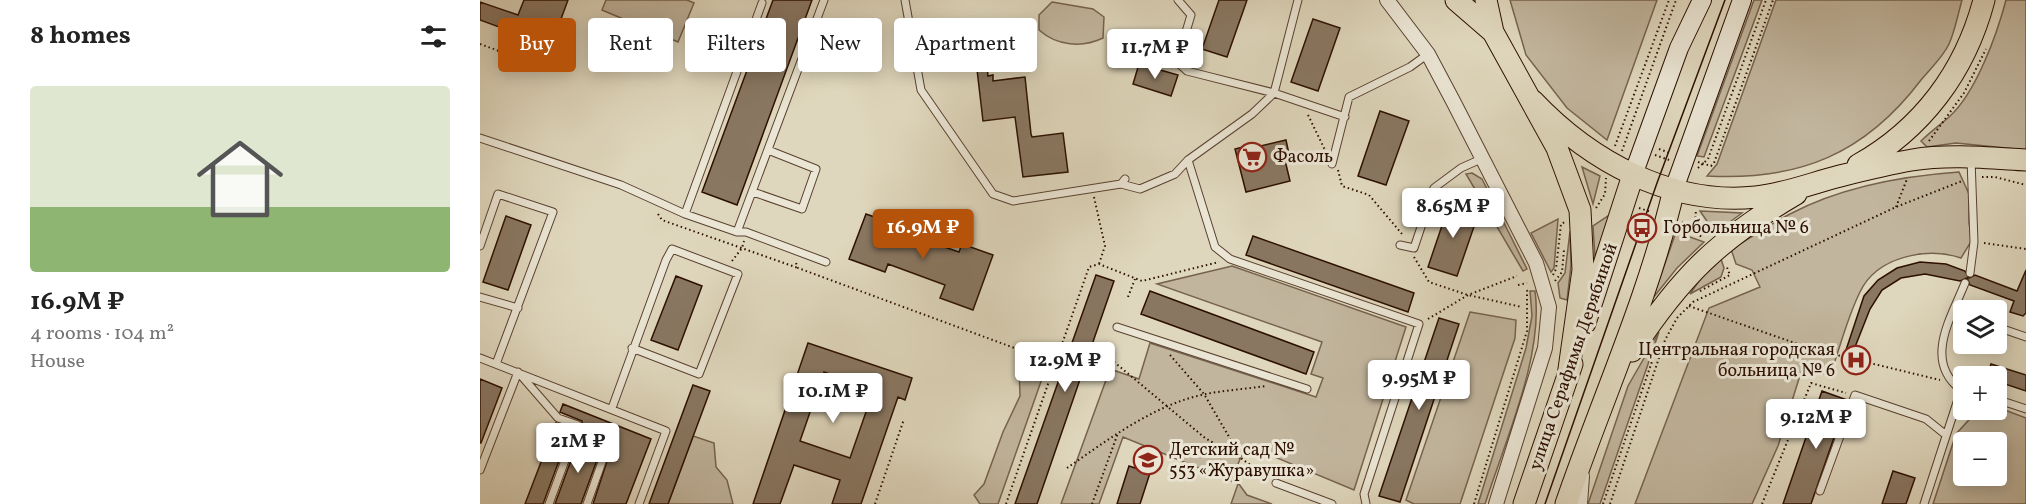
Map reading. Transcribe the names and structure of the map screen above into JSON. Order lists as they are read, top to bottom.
{
  "streets": {
    "main road": ["улица Серафимы Дерябиной"]
  },
  "places": {
    "supermarket": ["Фасоль"],
    "bus stop": ["Горбольница № 6"],
    "hospital": ["Центральная городская больница № 6"],
    "school or university": ["Детский сад № 553 «Журавушка»"]
  },
  "page": {
    "heading": "8 homes",
    "chip": [
      "Buy",
      "Rent",
      "Filters",
      "New",
      "Apartment"
    ],
    "price": [
      "11.7M ₽",
      "8.65M ₽",
      "16.9M ₽",
      "12.9M ₽",
      "9.95M ₽",
      "10.1M ₽",
      "9.12M ₽",
      "21M ₽"
    ],
    "list": [
      {
        "name": "16.9M ₽",
        "note": "4 rooms · 104 m² · House"
      }
    ],
    "map_buttons": ["+", "−"]
  }
}
